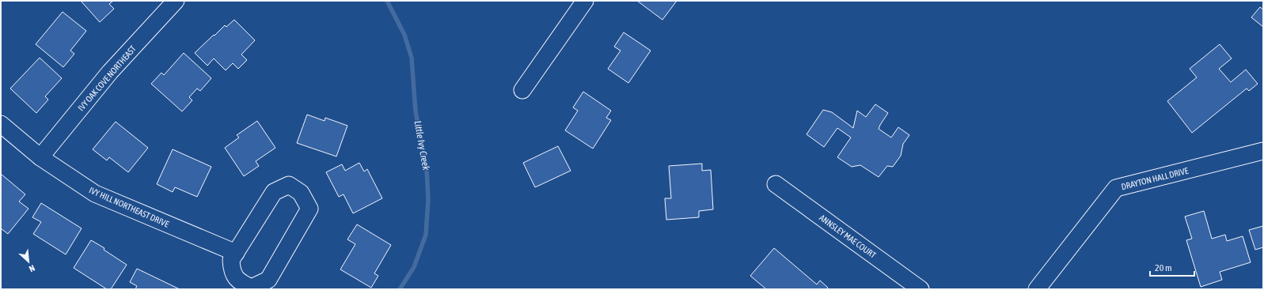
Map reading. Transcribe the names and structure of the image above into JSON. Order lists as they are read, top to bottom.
{
  "streets": {
    "street": [
      "IVY OAK COVE NORTHEAST",
      "DRAYTON HALL DRIVE",
      "IVY HILL NORTHEAST DRIVE",
      "ANNSLEY MAE COURT"
    ]
  },
  "crossings": [
    ["IVY OAK COVE NORTHEAST", "IVY HILL NORTHEAST DRIVE"]
  ],
  "water": ["Little Ivy Creek"],
  "scale_bar": "20 m",
  "north": "bottom right"
}
